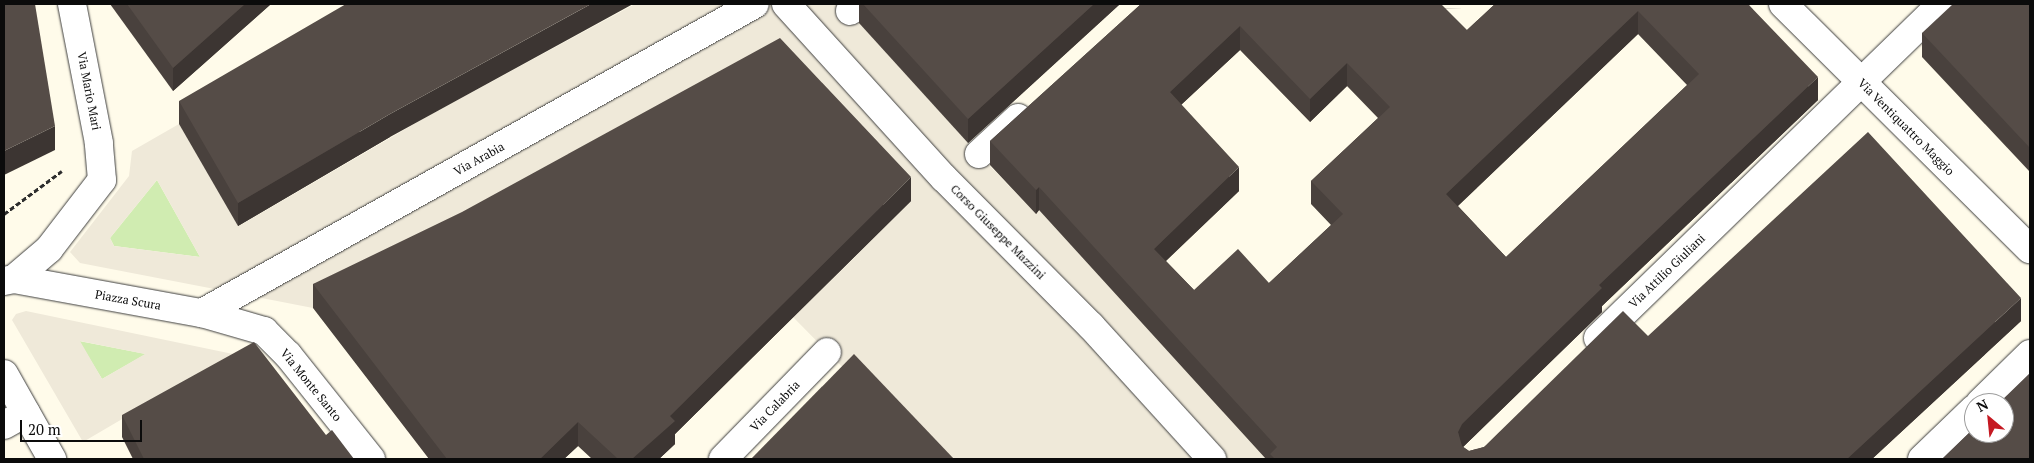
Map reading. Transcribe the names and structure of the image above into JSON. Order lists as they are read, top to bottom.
{
  "streets": {
    "street": [
      "Via Mario Mari",
      "Via Ventiquattro Maggio",
      "Via Arabia",
      "Corso Giuseppe Mazzini",
      "Via Attilio Giuliani",
      "Piazza Scura",
      "Via Monte Santo",
      "Via Calabria"
    ]
  },
  "crossings": [
    ["Via Mario Mari", "Piazza Scura"],
    ["Via Ventiquattro Maggio", "Via Attilio Giuliani"],
    ["Via Arabia", "Piazza Scura"],
    ["Piazza Scura", "Via Monte Santo"]
  ],
  "scale_bar": "20 m",
  "north": "top left"
}
